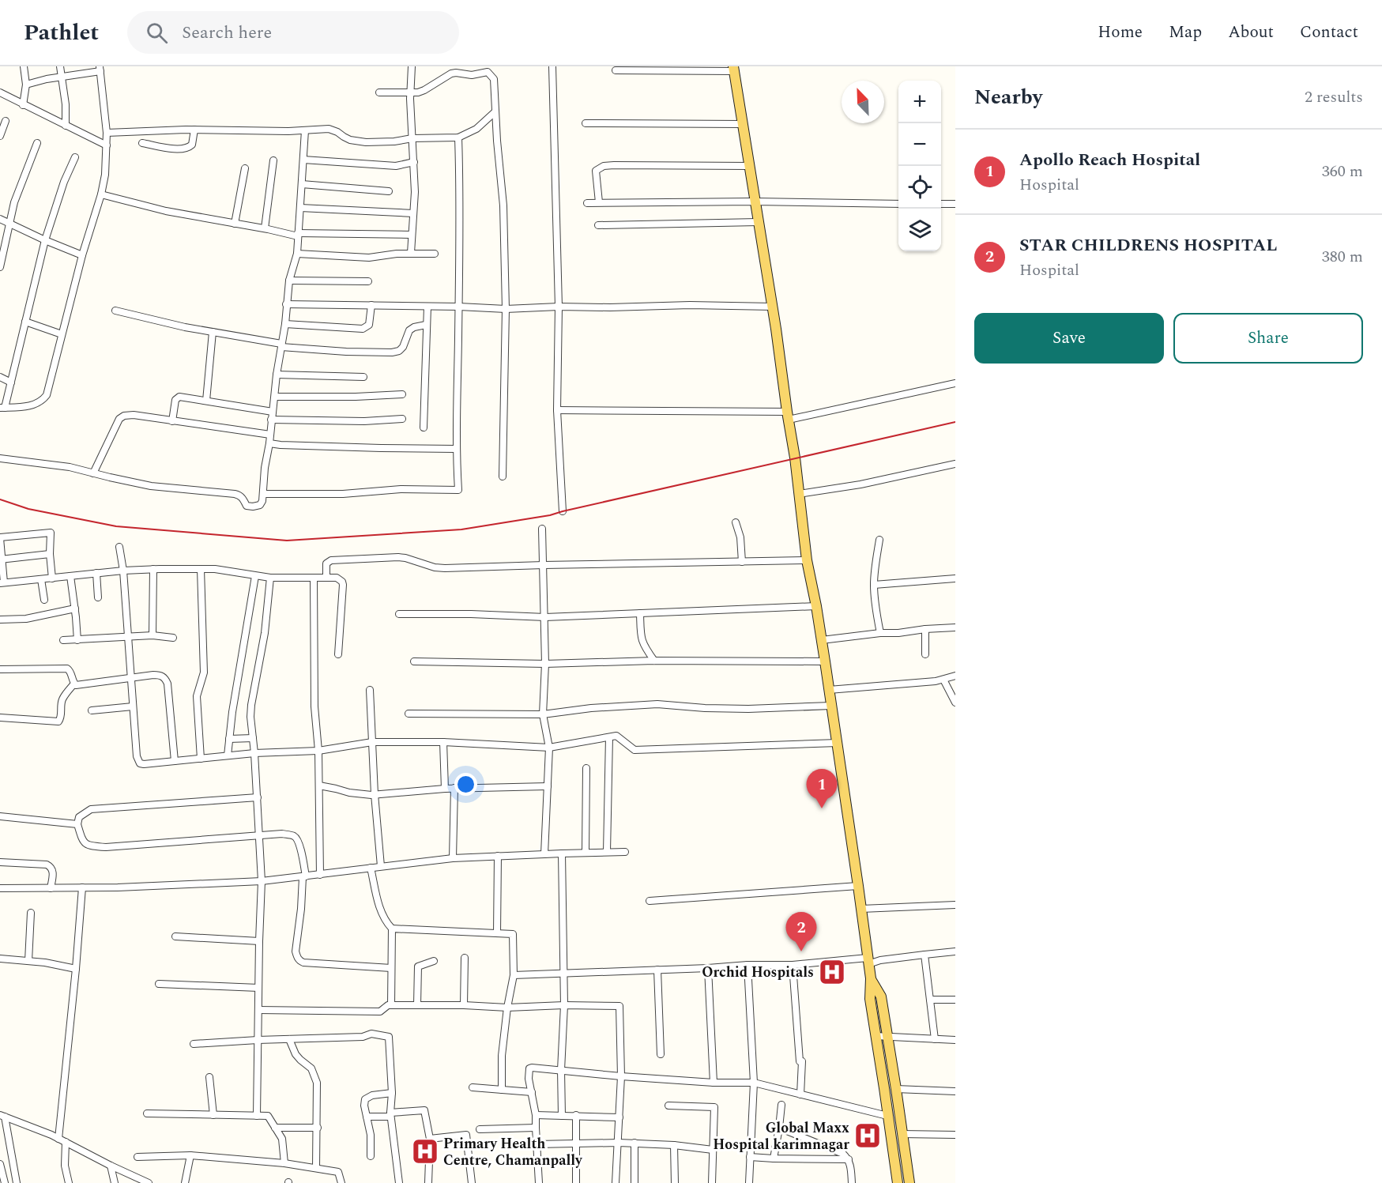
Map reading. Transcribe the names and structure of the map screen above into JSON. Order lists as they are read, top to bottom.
{
  "places": {
    "hospital": ["Orchid Hospitals", "Global Maxx Hospital karimnagar", "Primary Health Centre, Chamanpally"]
  },
  "north": "top left",
  "page": {
    "header": "Pathlet",
    "search": "Search here",
    "nav": [
      "Home",
      "Map",
      "About",
      "Contact"
    ],
    "heading": ["Nearby", "2 results"],
    "map_buttons": ["+", "−"],
    "list": [
      {
        "mark": "1",
        "name": "Apollo Reach Hospital",
        "note": "Hospital",
        "value": "360 m"
      },
      {
        "mark": "2",
        "name": "STAR CHILDRENS HOSPITAL",
        "note": "Hospital",
        "value": "380 m"
      }
    ],
    "buttons": ["Save", "Share"],
    "pins": ["1", "2"]
  }
}
